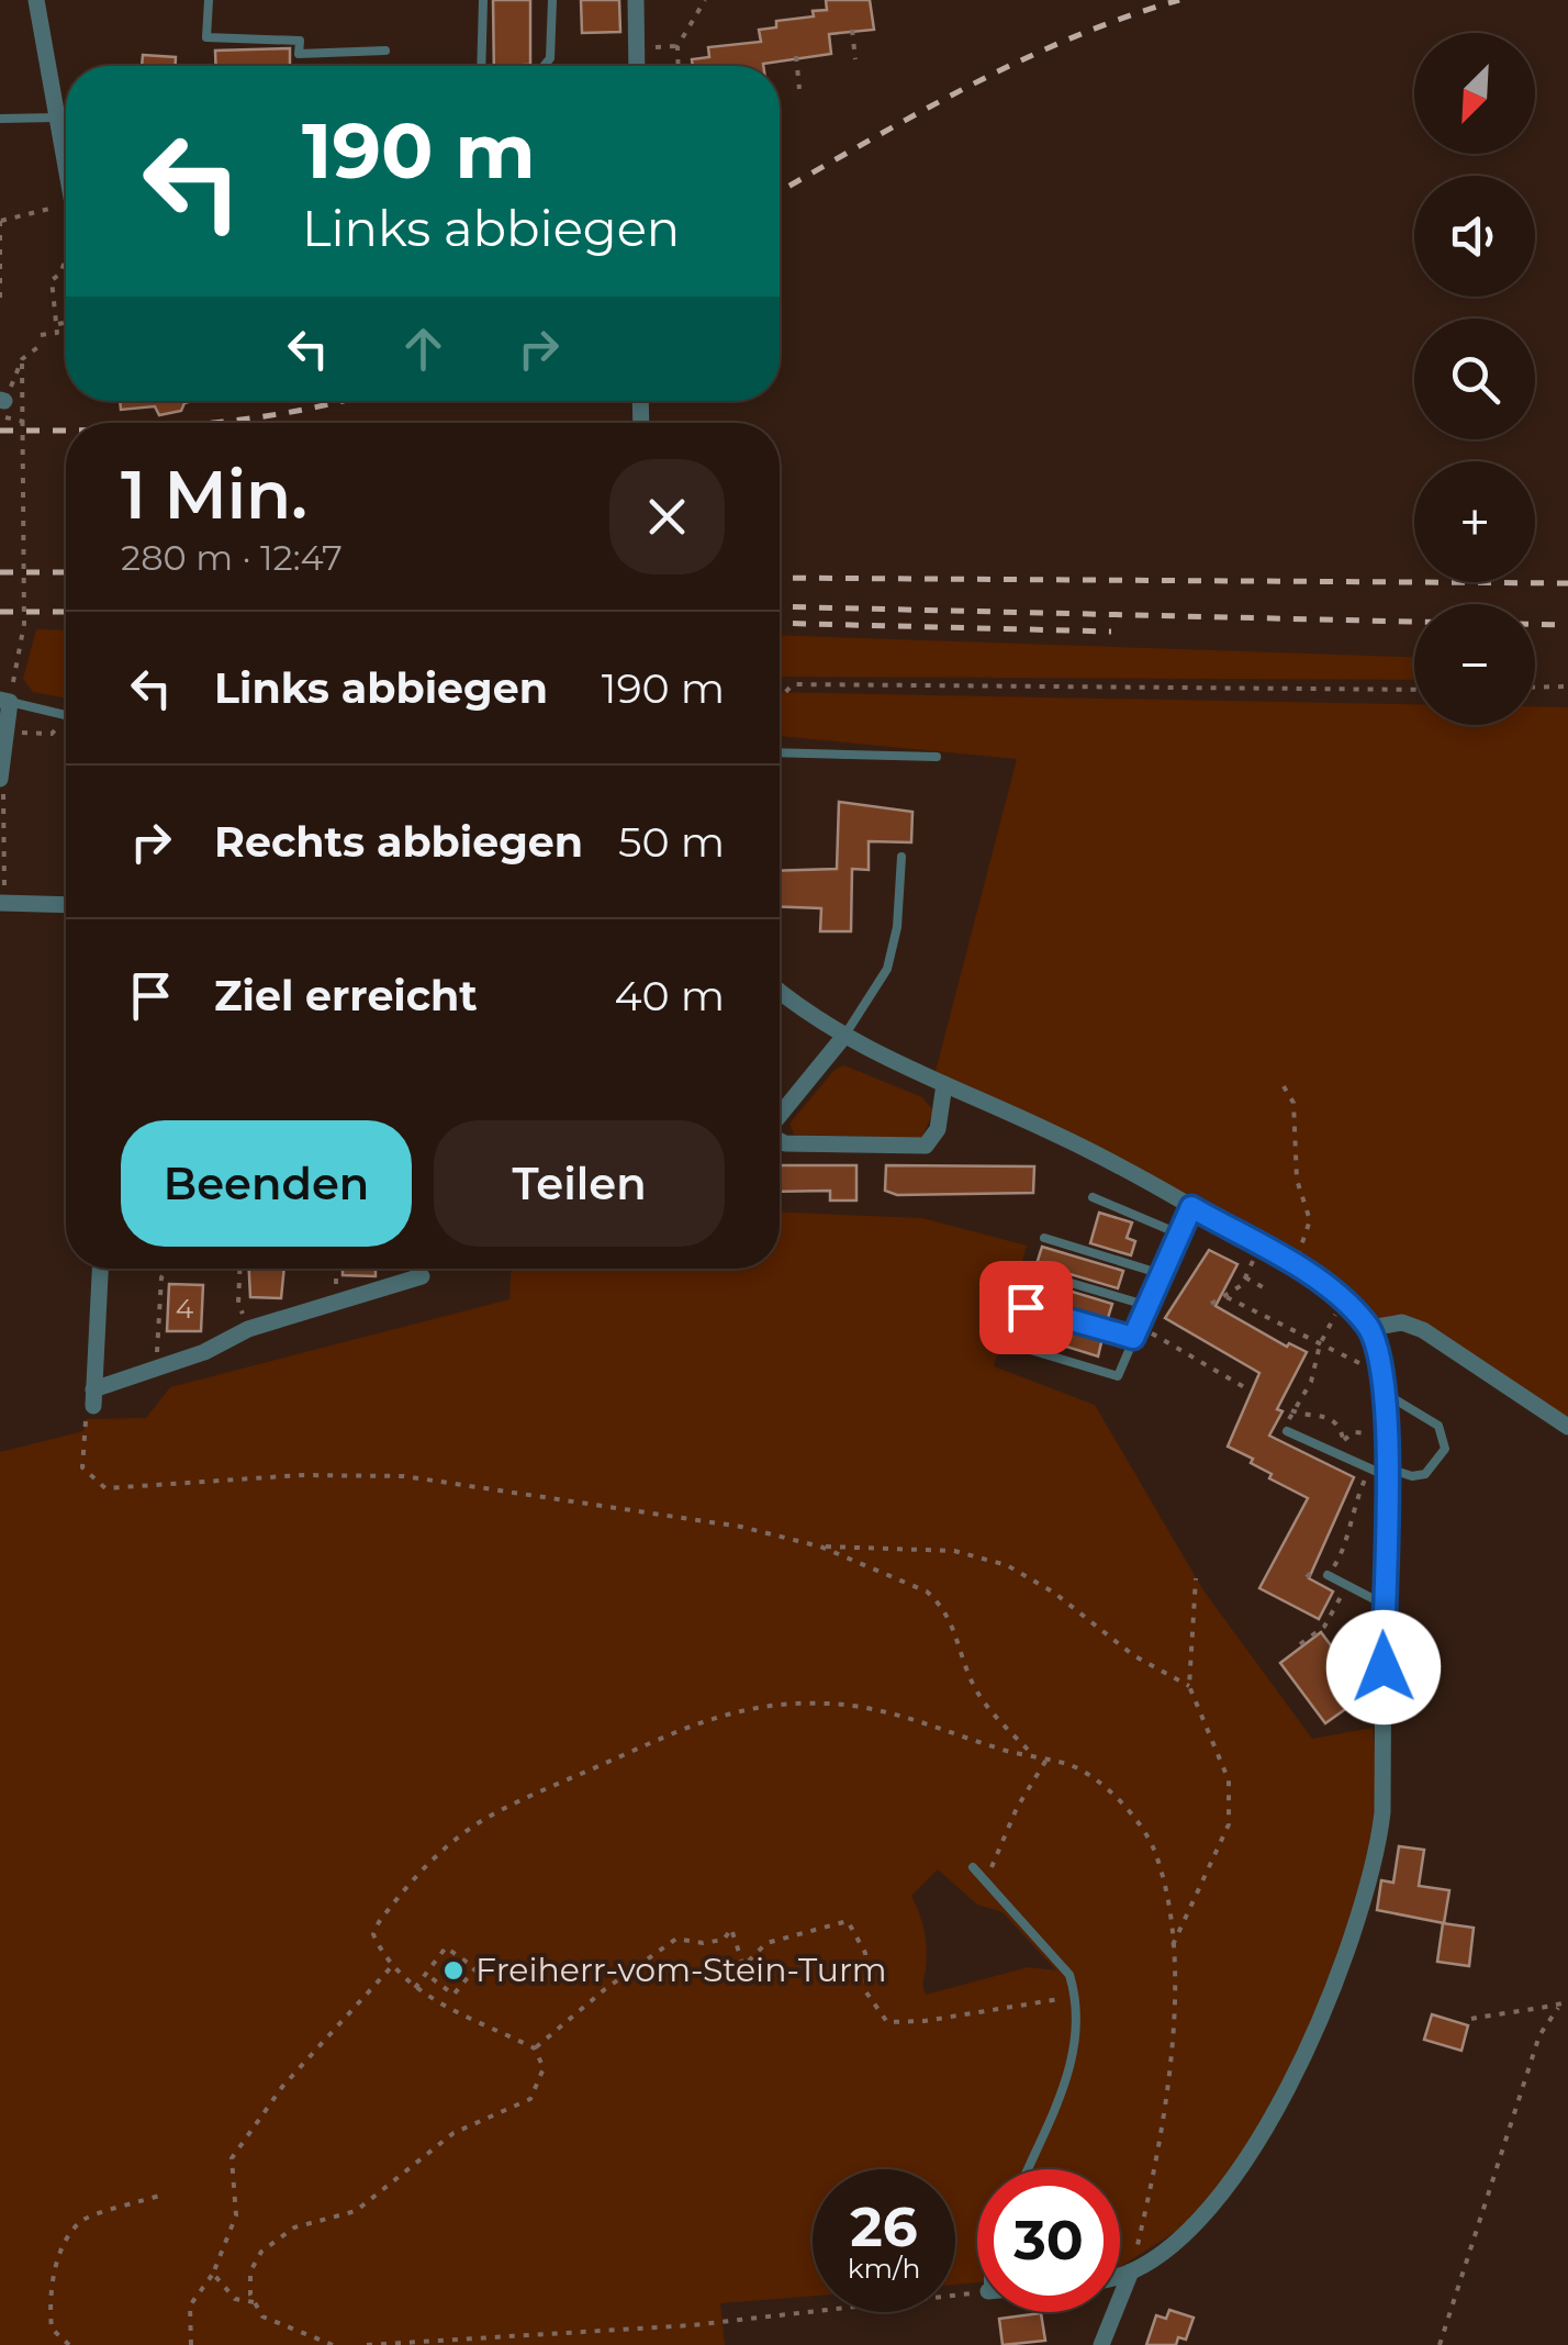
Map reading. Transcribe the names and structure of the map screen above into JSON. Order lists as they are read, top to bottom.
{
  "places": ["Freiherr-vom-Stein-Turm"],
  "house_numbers": ["4"],
  "north": "bottom left",
  "page": {
    "map_buttons": ["+", "−"],
    "turn": ["190 m", "Links abbiegen"],
    "heading": ["1 Min.", "280 m · 12:47"],
    "list": [
      {
        "name": "Links abbiegen",
        "value": "190 m"
      },
      {
        "name": "Rechts abbiegen",
        "value": "50 m"
      },
      {
        "name": "Ziel erreicht",
        "value": "40 m"
      }
    ],
    "buttons": ["Beenden", "Teilen"],
    "speed": "26 km/h",
    "limit": "30"
  }
}
